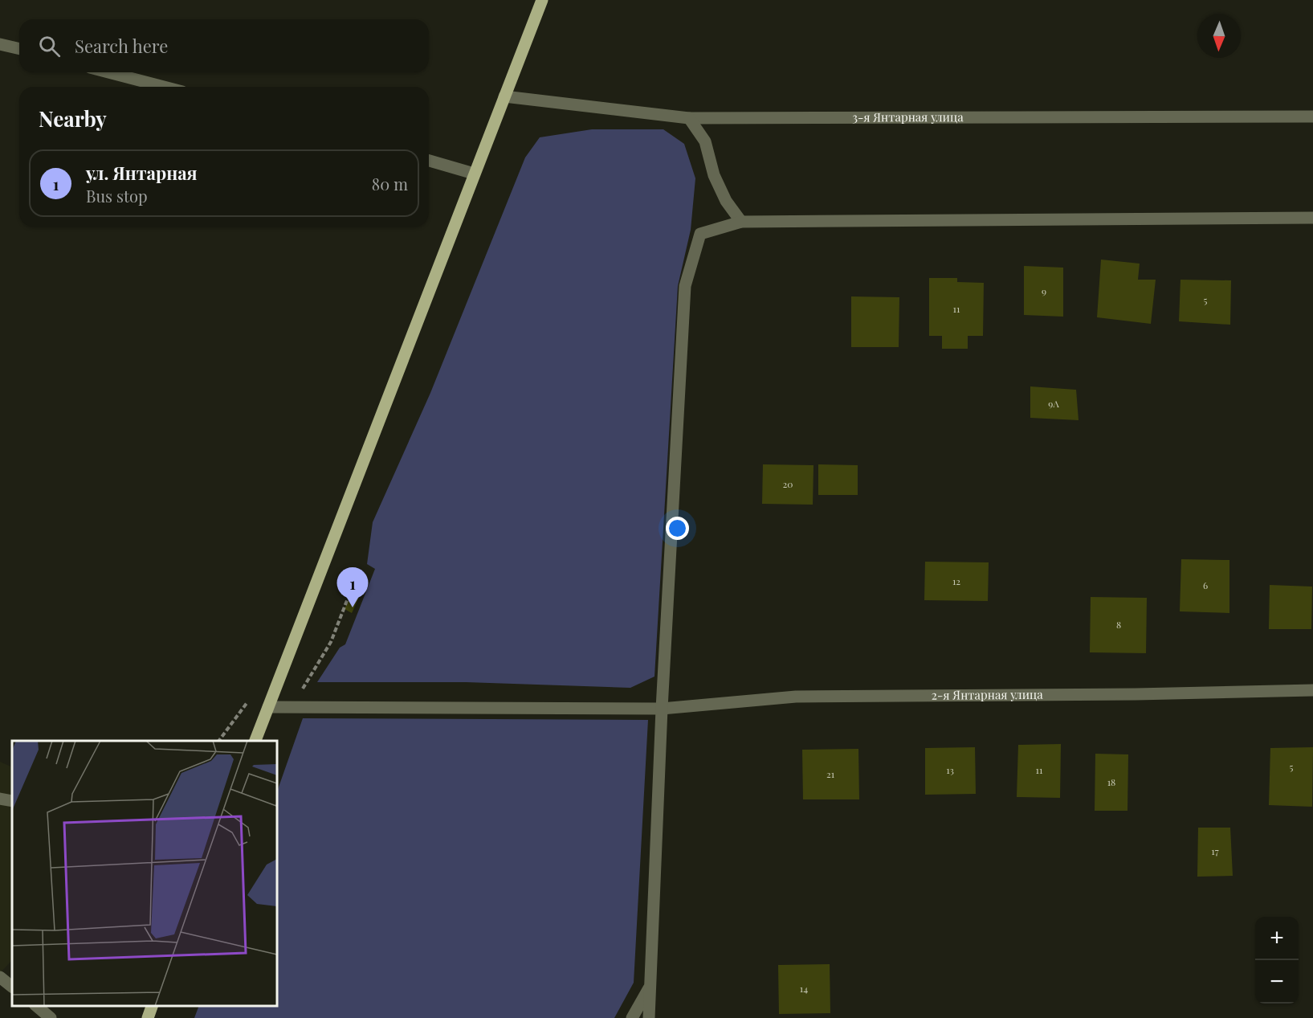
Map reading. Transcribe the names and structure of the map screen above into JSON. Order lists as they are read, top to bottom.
{
  "streets": {
    "street": ["3-я Янтарная улица", "2-я Янтарная улица"]
  },
  "house_numbers": [
    "9",
    "5",
    "11",
    "9А",
    "20",
    "12",
    "6",
    "8",
    "5",
    "13",
    "11",
    "21",
    "18",
    "17",
    "14"
  ],
  "north": "bottom",
  "page": {
    "search": "Search here",
    "heading": "Nearby",
    "list": [
      {
        "mark": "1",
        "name": "ул. Янтарная",
        "note": "Bus stop",
        "value": "80 m"
      }
    ],
    "pins": "1",
    "map_buttons": ["+", "−"]
  }
}
